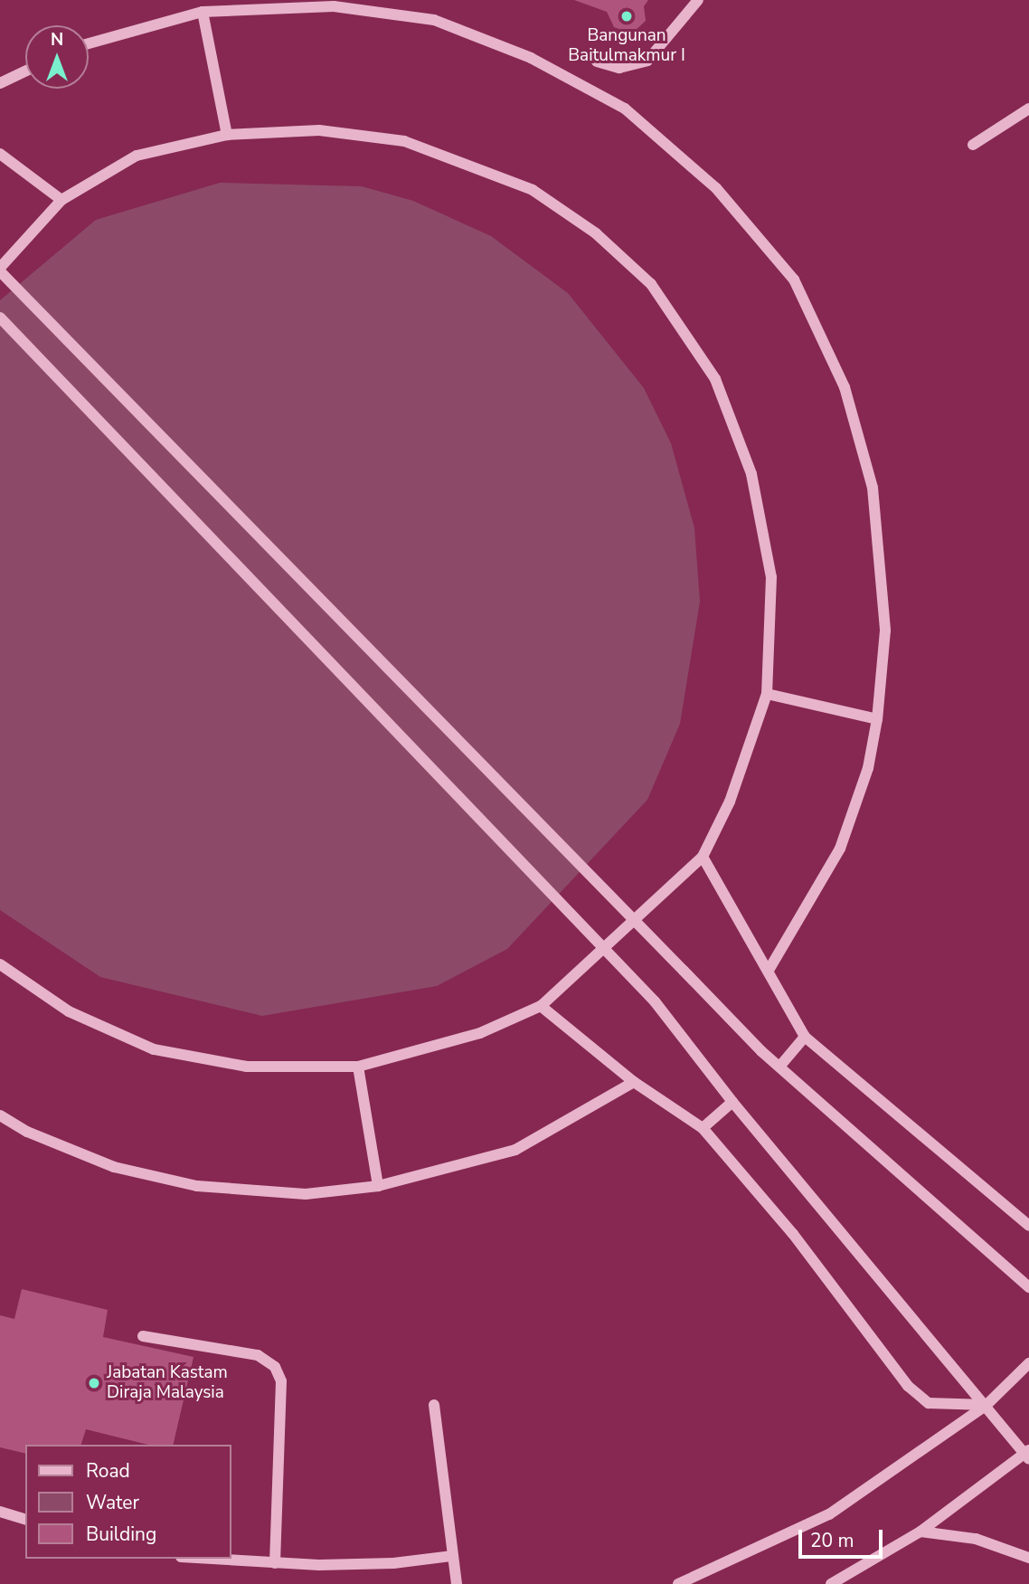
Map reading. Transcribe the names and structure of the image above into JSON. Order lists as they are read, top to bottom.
{
  "places": ["Bangunan Baitulmakmur I", "Jabatan Kastam Diraja Malaysia"],
  "legend": ["Road", "Water", "Building"],
  "scale_bar": "20 m",
  "north": "top"
}
